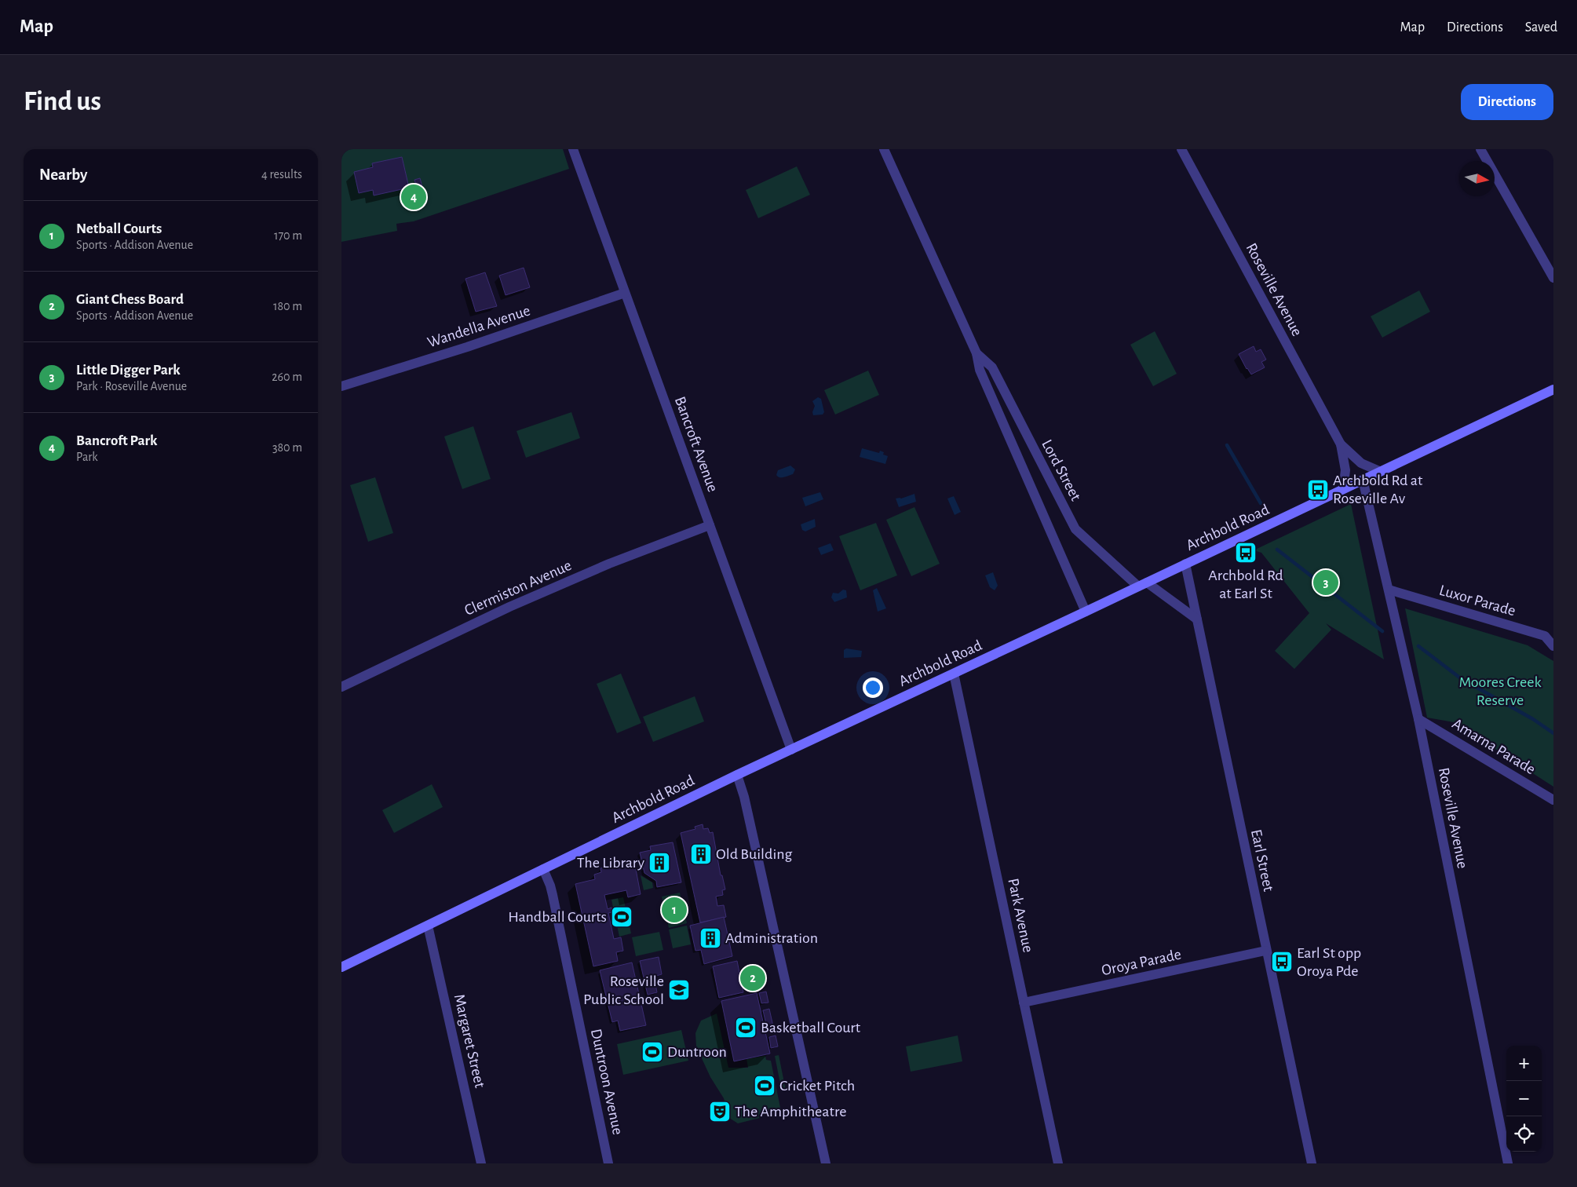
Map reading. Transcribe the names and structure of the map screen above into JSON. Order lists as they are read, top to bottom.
{
  "streets": {
    "main road": ["Archbold Road"],
    "street": [
      "Roseville Avenue",
      "Wandella Avenue",
      "Bancroft Avenue",
      "Lord Street",
      "Clermiston Avenue",
      "Luxor Parade",
      "Amarna Parade",
      "Earl Street",
      "Park Avenue",
      "Oroya Parade",
      "Margaret Street",
      "Duntroon Avenue"
    ]
  },
  "crossings": [
    ["Roseville Avenue", "Archbold Road"],
    ["Roseville Avenue", "Luxor Parade"],
    ["Roseville Avenue", "Amarna Parade"],
    ["Wandella Avenue", "Bancroft Avenue"],
    ["Bancroft Avenue", "Archbold Road"],
    ["Bancroft Avenue", "Clermiston Avenue"],
    ["Lord Street", "Archbold Road"],
    ["Lord Street", "Earl Street"],
    ["Archbold Road", "Earl Street"],
    ["Archbold Road", "Park Avenue"],
    ["Archbold Road", "Margaret Street"],
    ["Archbold Road", "Duntroon Avenue"],
    ["Earl Street", "Oroya Parade"],
    ["Park Avenue", "Oroya Parade"]
  ],
  "parks": ["Moores Creek Reserve"],
  "places": {
    "bus stop": ["Archbold Rd at Roseville Av", "Archbold Rd at Earl St", "Earl St opp Oroya Pde"],
    "building": ["Old Building", "The Library", "Administration"],
    "sports": [
      "Handball Courts",
      "Basketball Court",
      "Duntroon",
      "Cricket Pitch"
    ],
    "school or university": ["Roseville Public School"],
    "theatre": ["The Amphitheatre"]
  },
  "north": "right",
  "page": {
    "header": "Map",
    "nav": ["Map", "Directions", "Saved"],
    "buttons": "Directions",
    "title": "Find us",
    "heading": ["Nearby", "4 results"],
    "pins": [
      "4",
      "3",
      "1",
      "2"
    ],
    "list": [
      {
        "mark": "1",
        "name": "Netball Courts",
        "note": "Sports · Addison Avenue",
        "value": "170 m"
      },
      {
        "mark": "2",
        "name": "Giant Chess Board",
        "note": "Sports · Addison Avenue",
        "value": "180 m"
      },
      {
        "mark": "3",
        "name": "Little Digger Park",
        "note": "Park · Roseville Avenue",
        "value": "260 m"
      },
      {
        "mark": "4",
        "name": "Bancroft Park",
        "note": "Park",
        "value": "380 m"
      }
    ],
    "map_buttons": ["+", "−"]
  }
}
